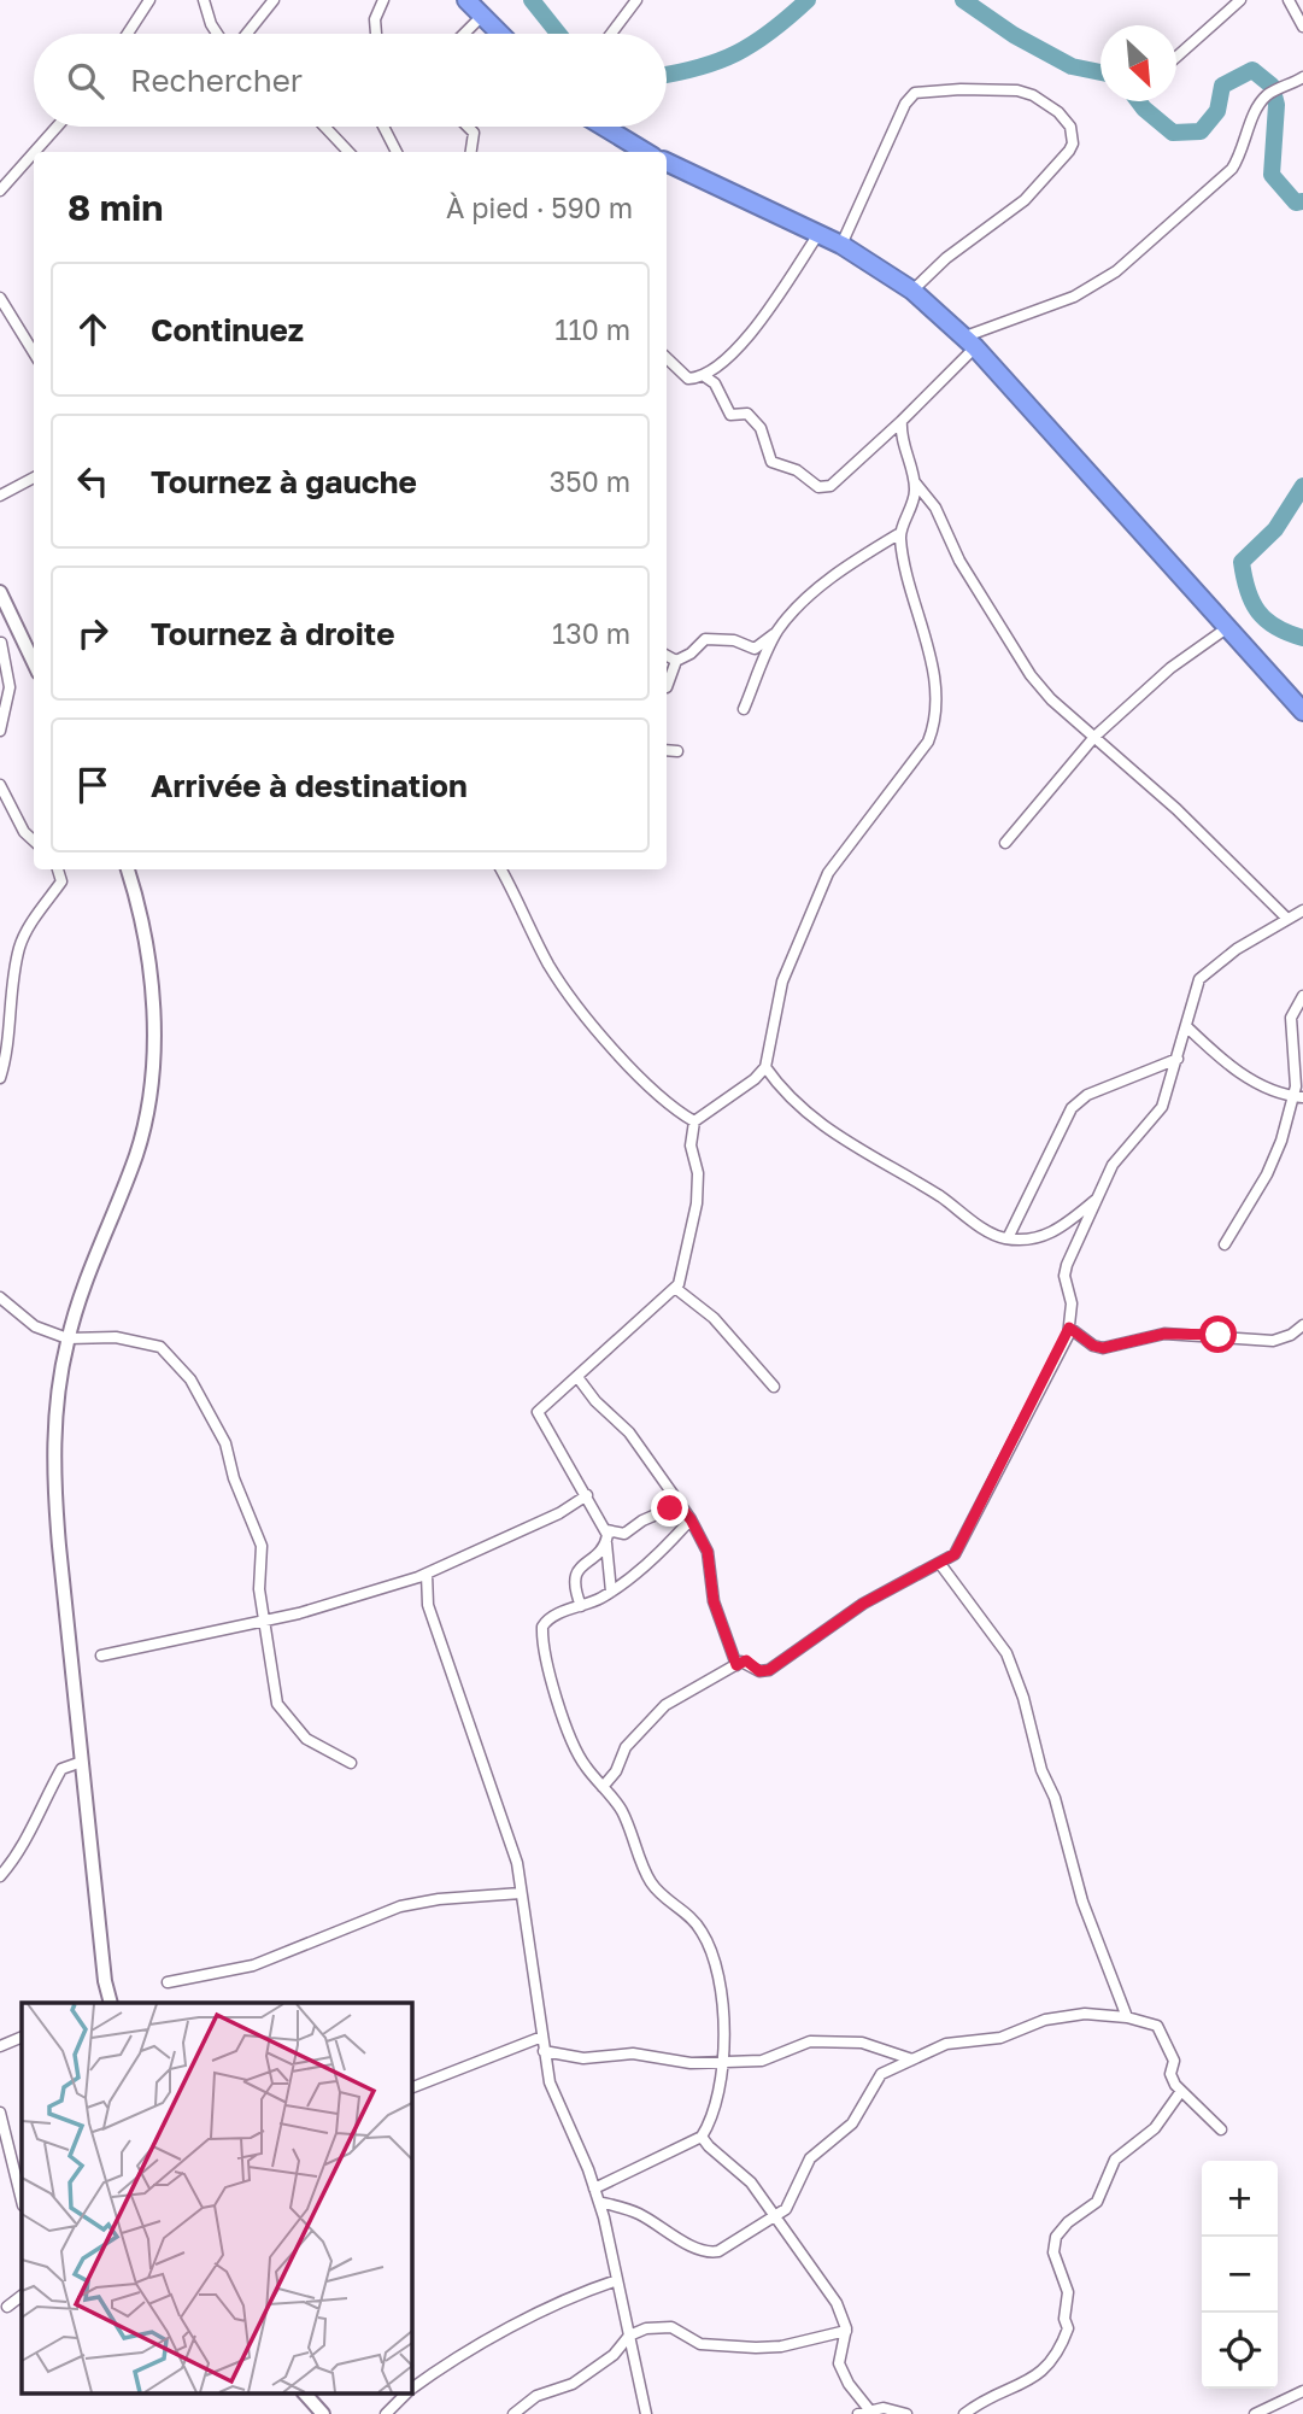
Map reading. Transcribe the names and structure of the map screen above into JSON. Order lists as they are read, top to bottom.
{
  "north": "bottom right",
  "page": {
    "search": "Rechercher",
    "heading": ["8 min", "À pied · 590 m"],
    "list": [
      ["Continuez", "110 m"],
      ["Tournez à gauche", "350 m"],
      ["Tournez à droite", "130 m"],
      "Arrivée à destination"
    ],
    "map_buttons": ["+", "−"]
  }
}
